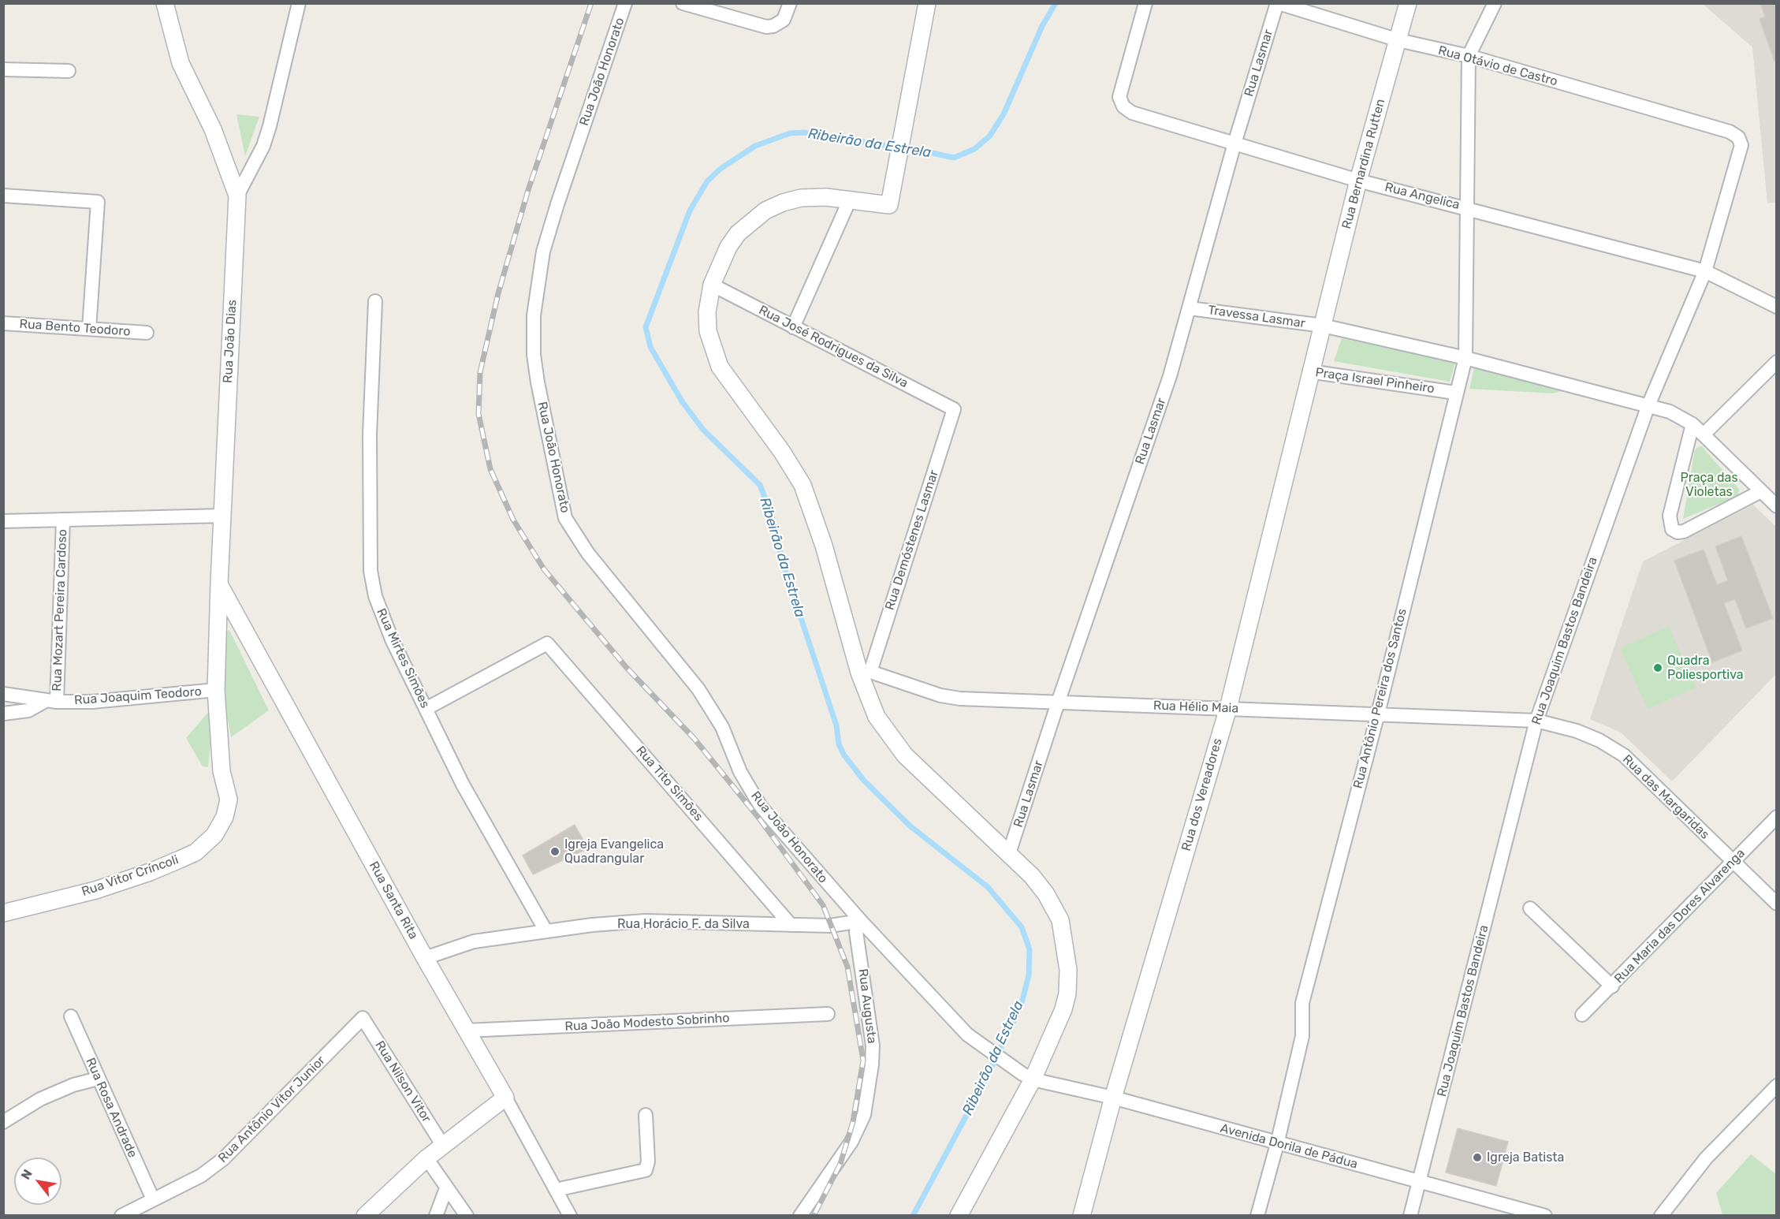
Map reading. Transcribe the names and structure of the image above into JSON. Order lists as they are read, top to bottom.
{
  "streets": {
    "street": [
      "Rua Lasmar",
      "Rua Otávio de Castro",
      "Rua João Honorato",
      "Rua Bernardina Rutten",
      "Rua Angelica",
      "Travessa Lasmar",
      "Rua Bento Teodoro",
      "Rua João Dias",
      "Rua José Rodrigues da Silva",
      "Praça Israel Pinheiro",
      "Rua Demóstenes Lasmar",
      "Rua Mozart Pereira Cardoso",
      "Rua Joaquim Bastos Bandeira",
      "Rua Mirtes Simões",
      "Rua Joaquim Teodoro",
      "Rua Antônio Pereira dos Santos",
      "Rua Hélio Maia",
      "Rua Tito Simões",
      "Rua dos Vereadores",
      "Rua das Margaridas",
      "Rua Vitor Críncoli",
      "Rua Santa Rita",
      "Rua Maria das Dores Alvarenga",
      "Rua Horácio F. da Silva",
      "Rua Augusta",
      "Rua João Modesto Sobrinho",
      "Rua Nilson Vitor",
      "Rua Rosa Andrade",
      "Rua Antônio Vitor Junior",
      "Avenida Dorila de Pádua"
    ]
  },
  "crossings": [
    ["Rua Lasmar", "Rua Otávio de Castro"],
    ["Rua Lasmar", "Rua Angelica"],
    ["Rua Lasmar", "Travessa Lasmar"],
    ["Rua Lasmar", "Rua Hélio Maia"],
    ["Rua Otávio de Castro", "Rua Bernardina Rutten"],
    ["Rua Otávio de Castro", "Rua Joaquim Bastos Bandeira"],
    ["Rua João Honorato", "Rua Horácio F. da Silva"],
    ["Rua João Honorato", "Rua Augusta"],
    ["Rua João Honorato", "Avenida Dorila de Pádua"],
    ["Rua Bernardina Rutten", "Rua Angelica"],
    ["Rua Bernardina Rutten", "Travessa Lasmar"],
    ["Rua Bernardina Rutten", "Praça Israel Pinheiro"],
    ["Rua Angelica", "Rua Joaquim Bastos Bandeira"],
    ["Travessa Lasmar", "Praça Israel Pinheiro"],
    ["Rua João Dias", "Rua Joaquim Teodoro"],
    ["Rua João Dias", "Rua Vitor Críncoli"],
    ["Rua João Dias", "Rua Santa Rita"],
    ["Rua José Rodrigues da Silva", "Rua Demóstenes Lasmar"],
    ["Praça Israel Pinheiro", "Rua Antônio Pereira dos Santos"],
    ["Praça Israel Pinheiro", "Rua dos Vereadores"],
    ["Rua Demóstenes Lasmar", "Rua Hélio Maia"],
    ["Rua Mozart Pereira Cardoso", "Rua Joaquim Teodoro"],
    ["Rua Joaquim Bastos Bandeira", "Rua Hélio Maia"],
    ["Rua Joaquim Bastos Bandeira", "Rua das Margaridas"],
    ["Rua Joaquim Bastos Bandeira", "Avenida Dorila de Pádua"],
    ["Rua Mirtes Simões", "Rua Tito Simões"],
    ["Rua Mirtes Simões", "Rua Horácio F. da Silva"],
    ["Rua Joaquim Teodoro", "Rua Vitor Críncoli"],
    ["Rua Antônio Pereira dos Santos", "Rua Hélio Maia"],
    ["Rua Antônio Pereira dos Santos", "Avenida Dorila de Pádua"],
    ["Rua Hélio Maia", "Rua dos Vereadores"],
    ["Rua Hélio Maia", "Rua das Margaridas"],
    ["Rua Tito Simões", "Rua Horácio F. da Silva"],
    ["Rua dos Vereadores", "Avenida Dorila de Pádua"],
    ["Rua das Margaridas", "Rua Maria das Dores Alvarenga"],
    ["Rua Santa Rita", "Rua Horácio F. da Silva"],
    ["Rua Santa Rita", "Rua João Modesto Sobrinho"],
    ["Rua Horácio F. da Silva", "Rua Augusta"],
    ["Rua Nilson Vitor", "Rua Antônio Vitor Junior"],
    ["Rua Rosa Andrade", "Rua Antônio Vitor Junior"]
  ],
  "water": ["Ribeirão da Estrela"],
  "parks": ["Praça das Violetas"],
  "places": ["Quadra Poliesportiva", "Igreja Evangelica Quadrangular", "Igreja Batista"],
  "north": "top left"
}
